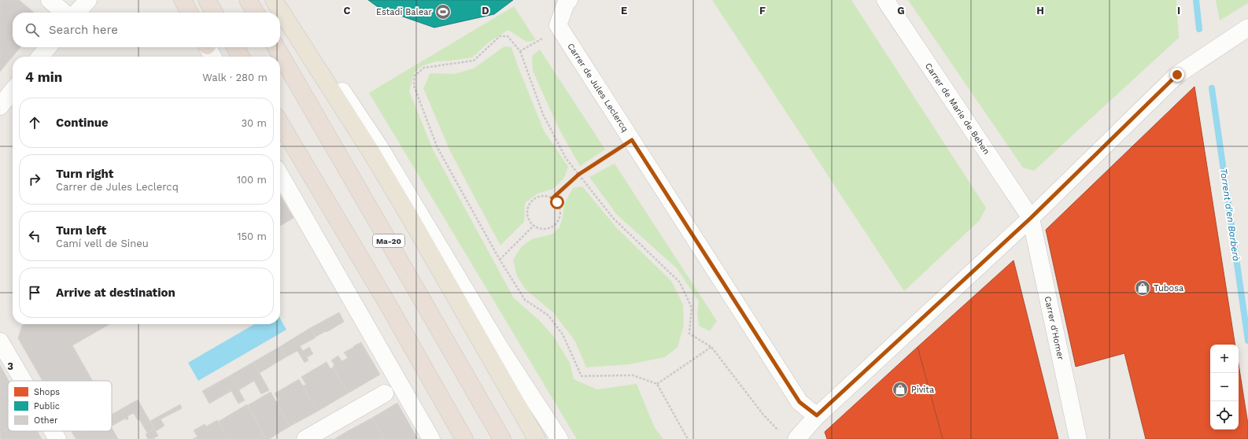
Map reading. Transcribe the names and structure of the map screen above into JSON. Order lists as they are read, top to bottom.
{
  "streets": {
    "highway": ["Ma-20"],
    "street": ["Carrer de Jules Leclercq", "Carrer de Marie de Behen", "Carrer d'Homer"]
  },
  "crossings": [
    ["Carrer de Marie de Behen", "Carrer d'Homer"]
  ],
  "water": ["Torrent d'en Barberà"],
  "places": {
    "sports": ["Estadi Balear"],
    "shop": ["Tubosa", "Pivita"]
  },
  "legend": ["Shops", "Public", "Other"],
  "page": {
    "search": "Search here",
    "heading": ["4 min", "Walk · 280 m"],
    "list": [
      ["Continue", "30 m"],
      ["Turn right", "Carrer de Jules Leclercq", "100 m"],
      ["Turn left", "Camí vell de Sineu", "150 m"],
      "Arrive at destination"
    ],
    "map_buttons": ["+", "−"]
  },
  "grid": {
    "columns": [
      "C",
      "D",
      "E",
      "F",
      "G",
      "H",
      "I"
    ],
    "rows": ["3"]
  }
}
